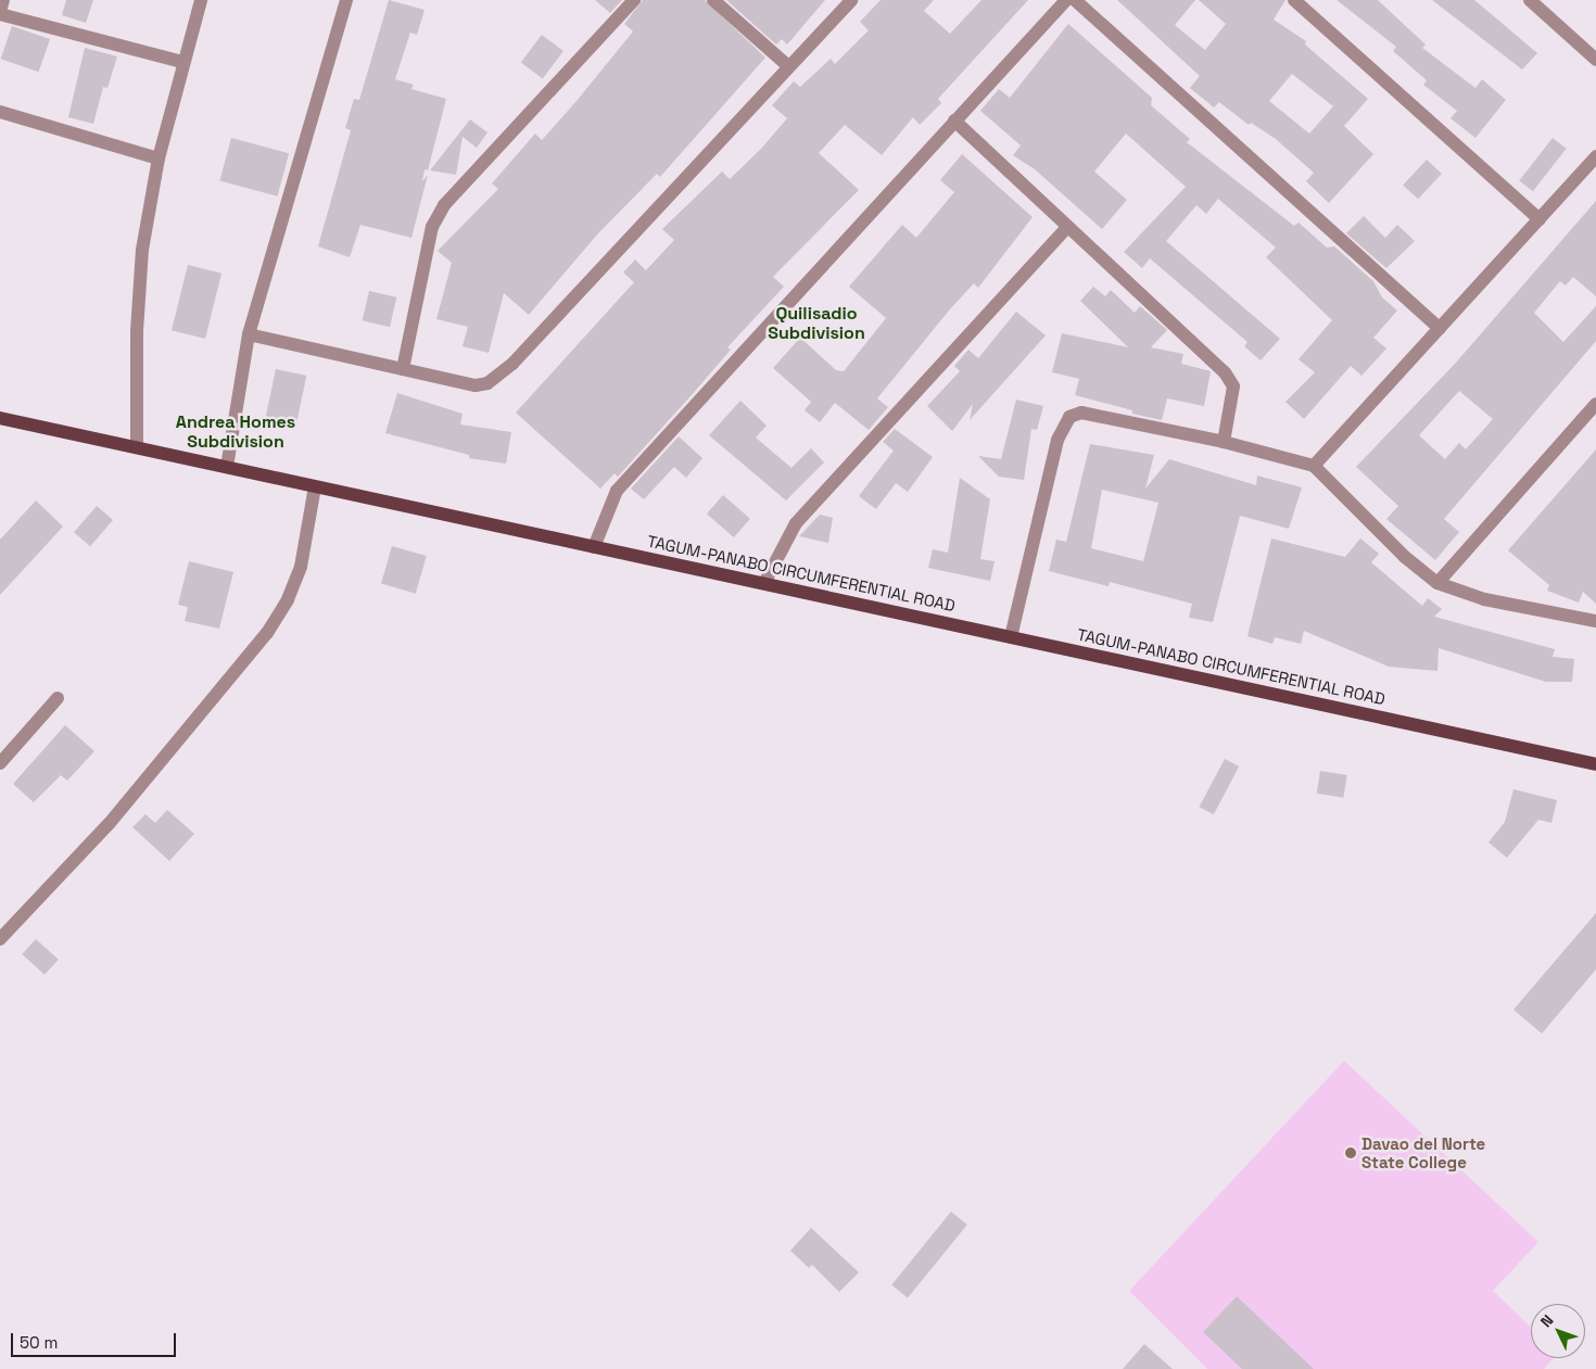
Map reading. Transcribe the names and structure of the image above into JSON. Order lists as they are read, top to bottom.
{
  "streets": {
    "main road": ["TAGUM-PANABO CIRCUMFERENTIAL ROAD"]
  },
  "districts": ["Quilisadio Subdivision", "Andrea Homes Subdivision"],
  "places": ["Davao del Norte State College"],
  "scale_bar": "50 m",
  "north": "top left"
}
